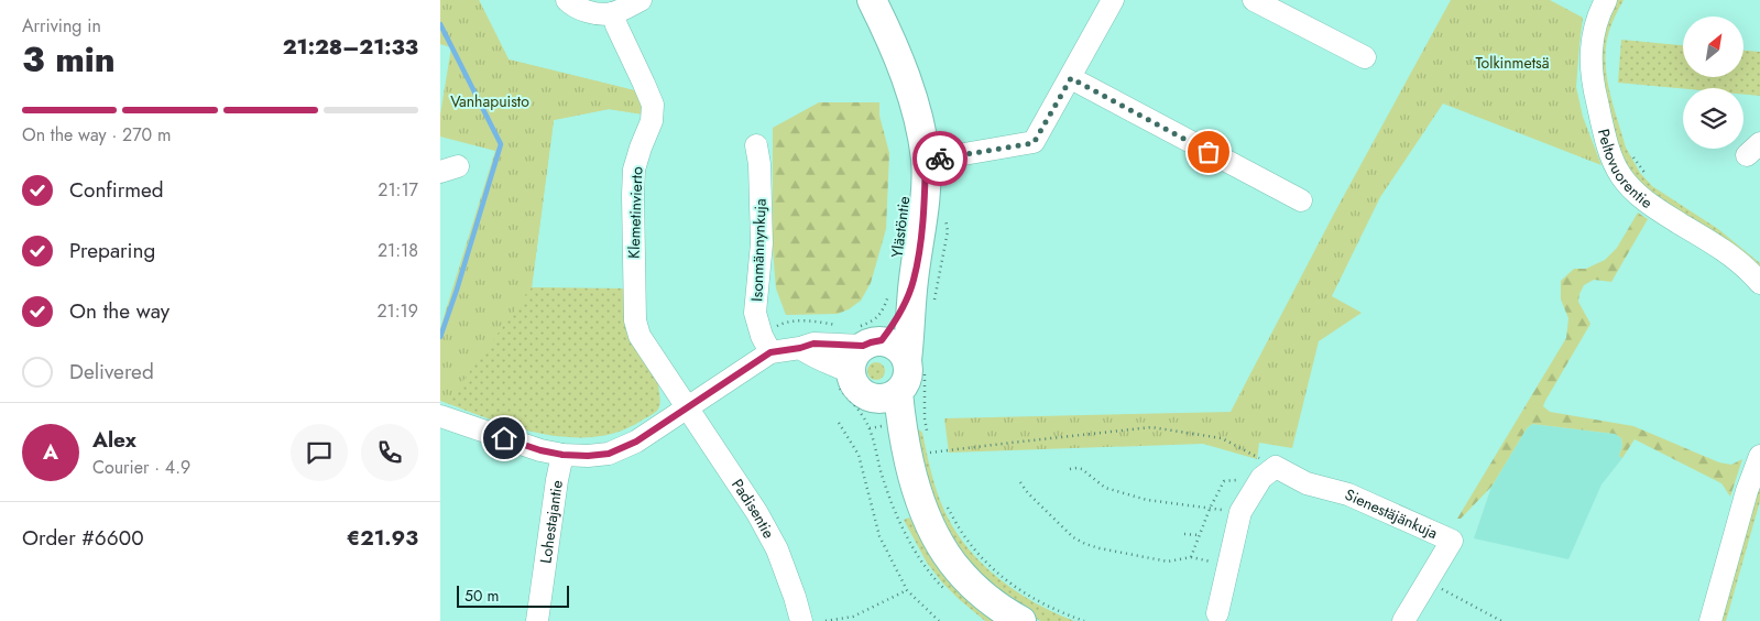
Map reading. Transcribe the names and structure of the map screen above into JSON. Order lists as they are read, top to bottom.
{
  "streets": {
    "main road": ["Ylästöntie"],
    "street": [
      "Peltovuorentie",
      "Klemetinvierto",
      "Isonmännynkuja",
      "Padisentie",
      "Sienestäjänkuja",
      "Lohestajantie"
    ]
  },
  "crossings": [
    ["Klemetinvierto", "Padisentie"]
  ],
  "parks": ["Tolkinmetsä", "Vanhapuisto"],
  "scale_bar": "50 m",
  "north": "top right",
  "page": {
    "heading": ["3 min", "Arriving in", "21:28–21:33"],
    "panel": [
      "Alex",
      "Courier · 4.9",
      "Order #6600",
      "€21.93"
    ],
    "bar": "On the way · 270 m",
    "list": [
      ["Confirmed", "21:17"],
      ["Preparing", "21:18"],
      ["On the way", "21:19"],
      "Delivered"
    ],
    "round": "A",
    "scale": "50 m"
  }
}
